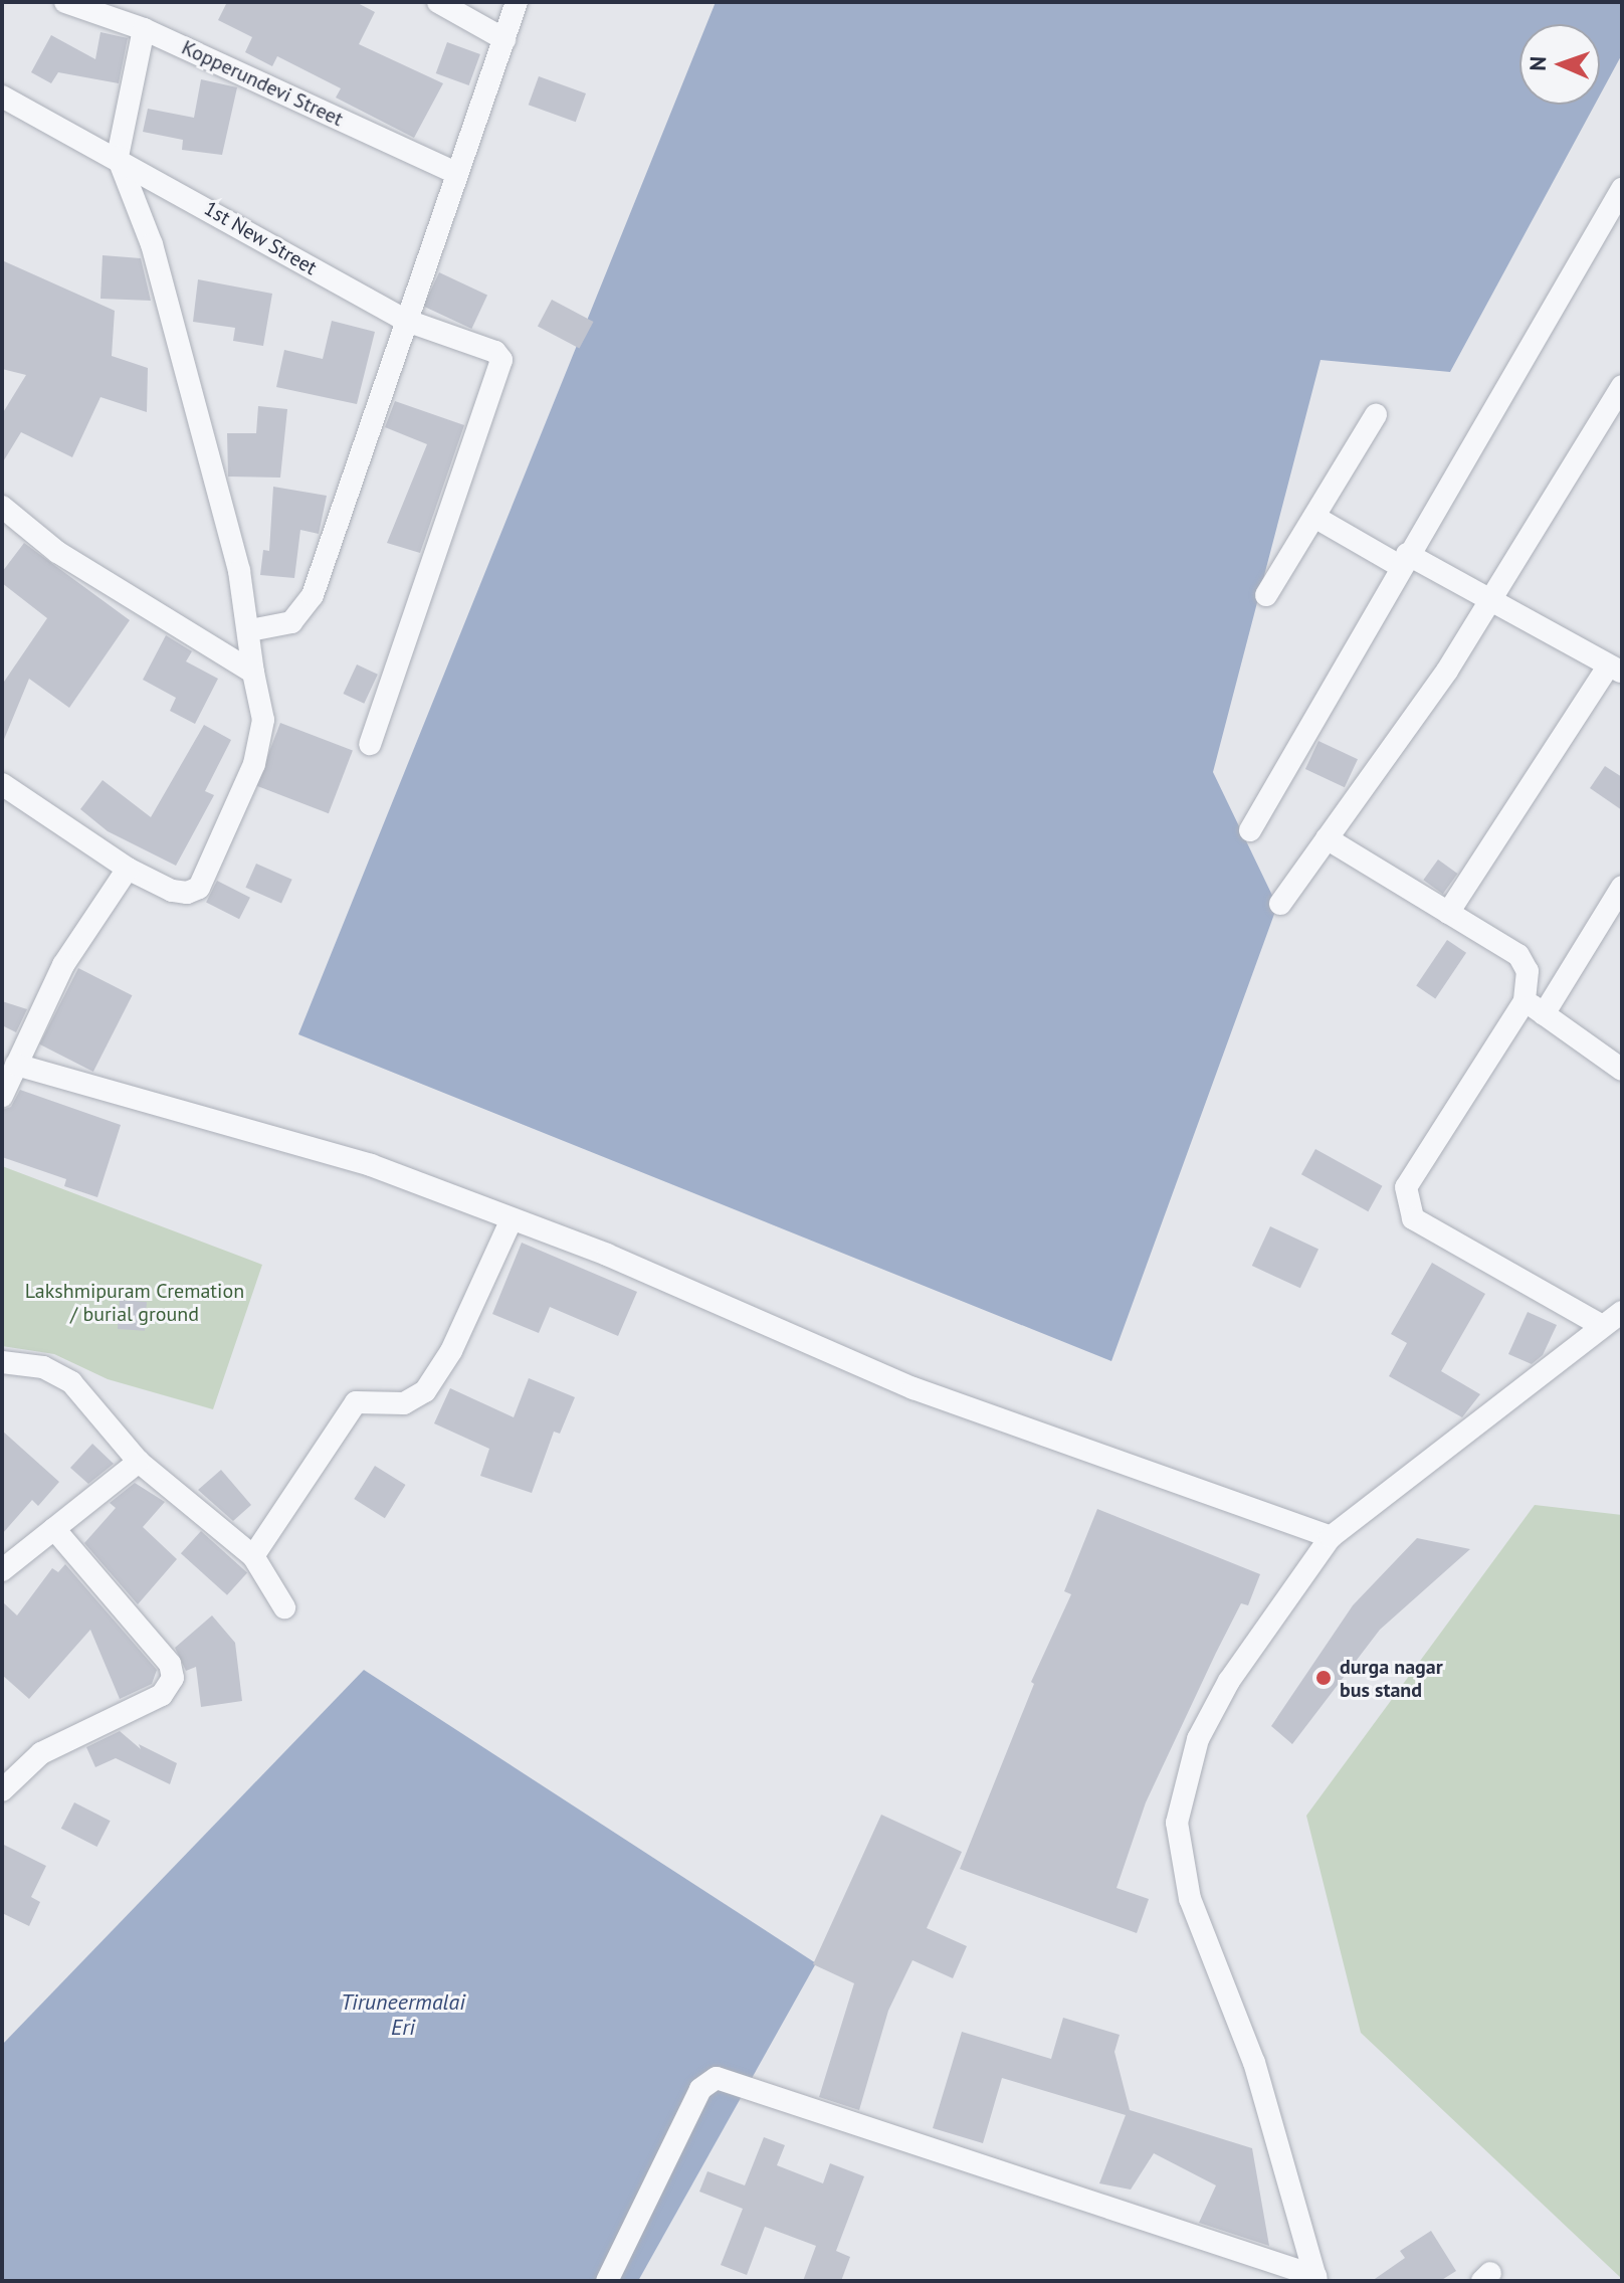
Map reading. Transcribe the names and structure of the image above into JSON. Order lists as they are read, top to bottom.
{
  "streets": {
    "street": ["Kopperundevi Street", "1st New Street"]
  },
  "water": ["Tiruneermalai Eri"],
  "parks": ["Lakshmipuram Cremation / burial ground"],
  "places": ["durga nagar bus stand"],
  "north": "left"
}
